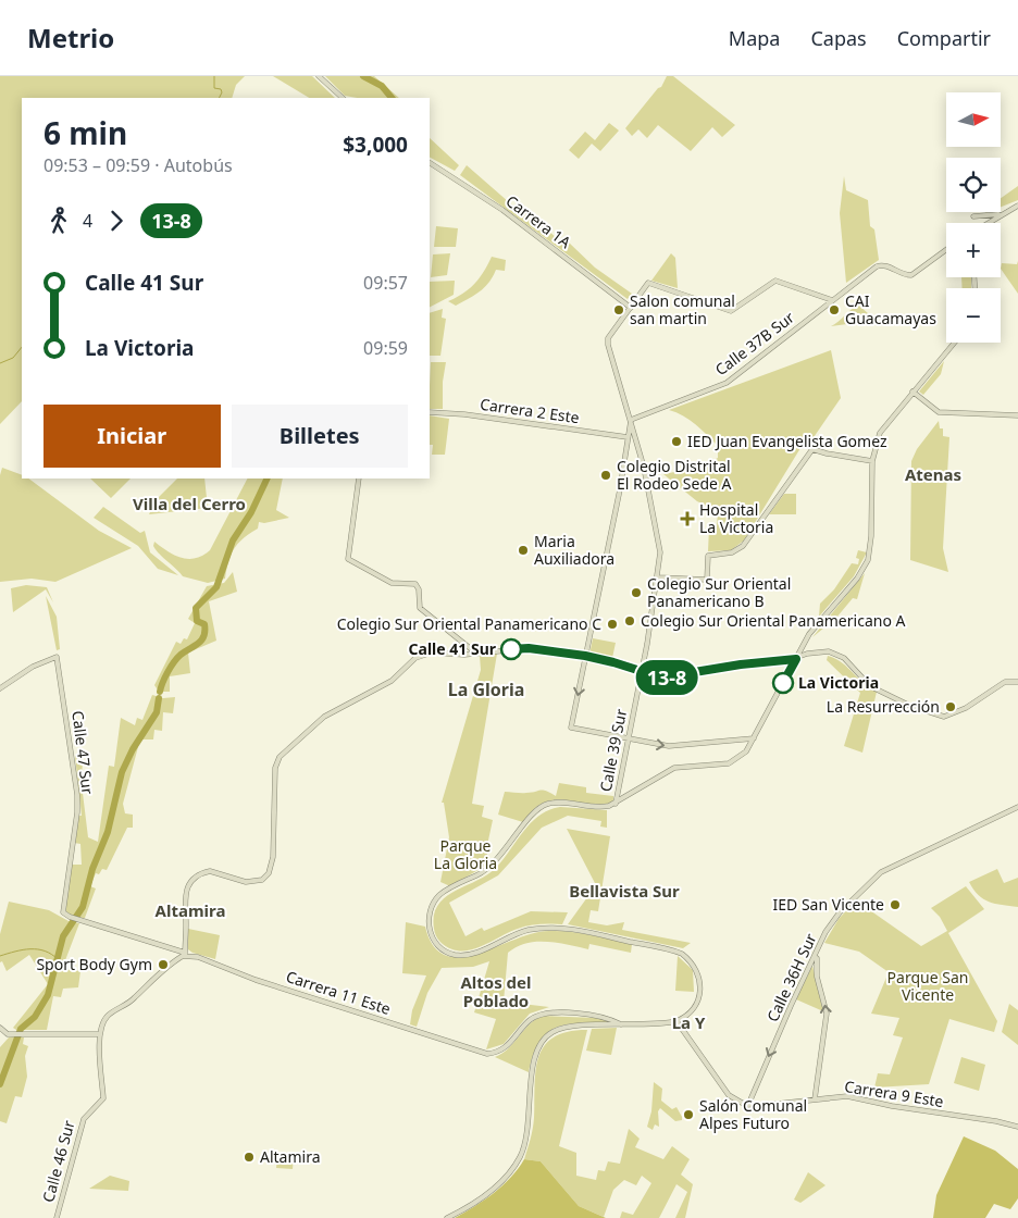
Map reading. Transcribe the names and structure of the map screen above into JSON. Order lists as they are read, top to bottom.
{
  "streets": {
    "street": [
      "Carrera 1A",
      "Calle 37B Sur",
      "Carrera 2 Este",
      "Calle 39 Sur",
      "Calle 47 Sur",
      "Calle 36H Sur",
      "Carrera 11 Este",
      "Carrera 9 Este",
      "Calle 46 Sur"
    ]
  },
  "crossings": [
    ["Carrera 1A", "Calle 39 Sur"],
    ["Calle 37B Sur", "Calle 39 Sur"],
    ["Calle 47 Sur", "Carrera 11 Este"],
    ["Calle 36H Sur", "Carrera 9 Este"],
    ["Carrera 11 Este", "Calle 46 Sur"]
  ],
  "districts": [
    "Atenas",
    "Villa del Cerro",
    "La Gloria",
    "Bellavista Sur",
    "Altamira",
    "Altos del Poblado",
    "La Y"
  ],
  "parks": ["Parque La Gloria", "Parque San Vicente"],
  "places": {
    "other": [
      "Salon comunal san martin",
      "CAI Guacamayas",
      "IED Juan Evangelista Gomez",
      "Colegio Distrital El Rodeo Sede A",
      "Maria Auxiliadora",
      "Colegio Sur Oriental Panamericano B",
      "Colegio Sur Oriental Panamericano A",
      "Colegio Sur Oriental Panamericano C",
      "Calle 41 Sur",
      "La Victoria",
      "La Resurrección",
      "IED San Vicente",
      "Sport Body Gym",
      "Salón Comunal Alpes Futuro",
      "Altamira"
    ],
    "health": ["Hospital La Victoria"]
  },
  "lines": ["bus line 13-8"],
  "north": "right",
  "page": {
    "header": "Metrio",
    "nav": ["Mapa", "Capas", "Compartir"],
    "on_map": "13-8",
    "map_buttons": ["+", "−"],
    "heading": ["6 min", "09:53 – 09:59 · Autobús", "$3,000"],
    "legs": ["4", "13-8"],
    "list": [
      {
        "name": "Calle 41 Sur",
        "value": "09:57"
      },
      {
        "name": "La Victoria",
        "value": "09:59"
      }
    ],
    "buttons": ["Iniciar", "Billetes"]
  }
}
